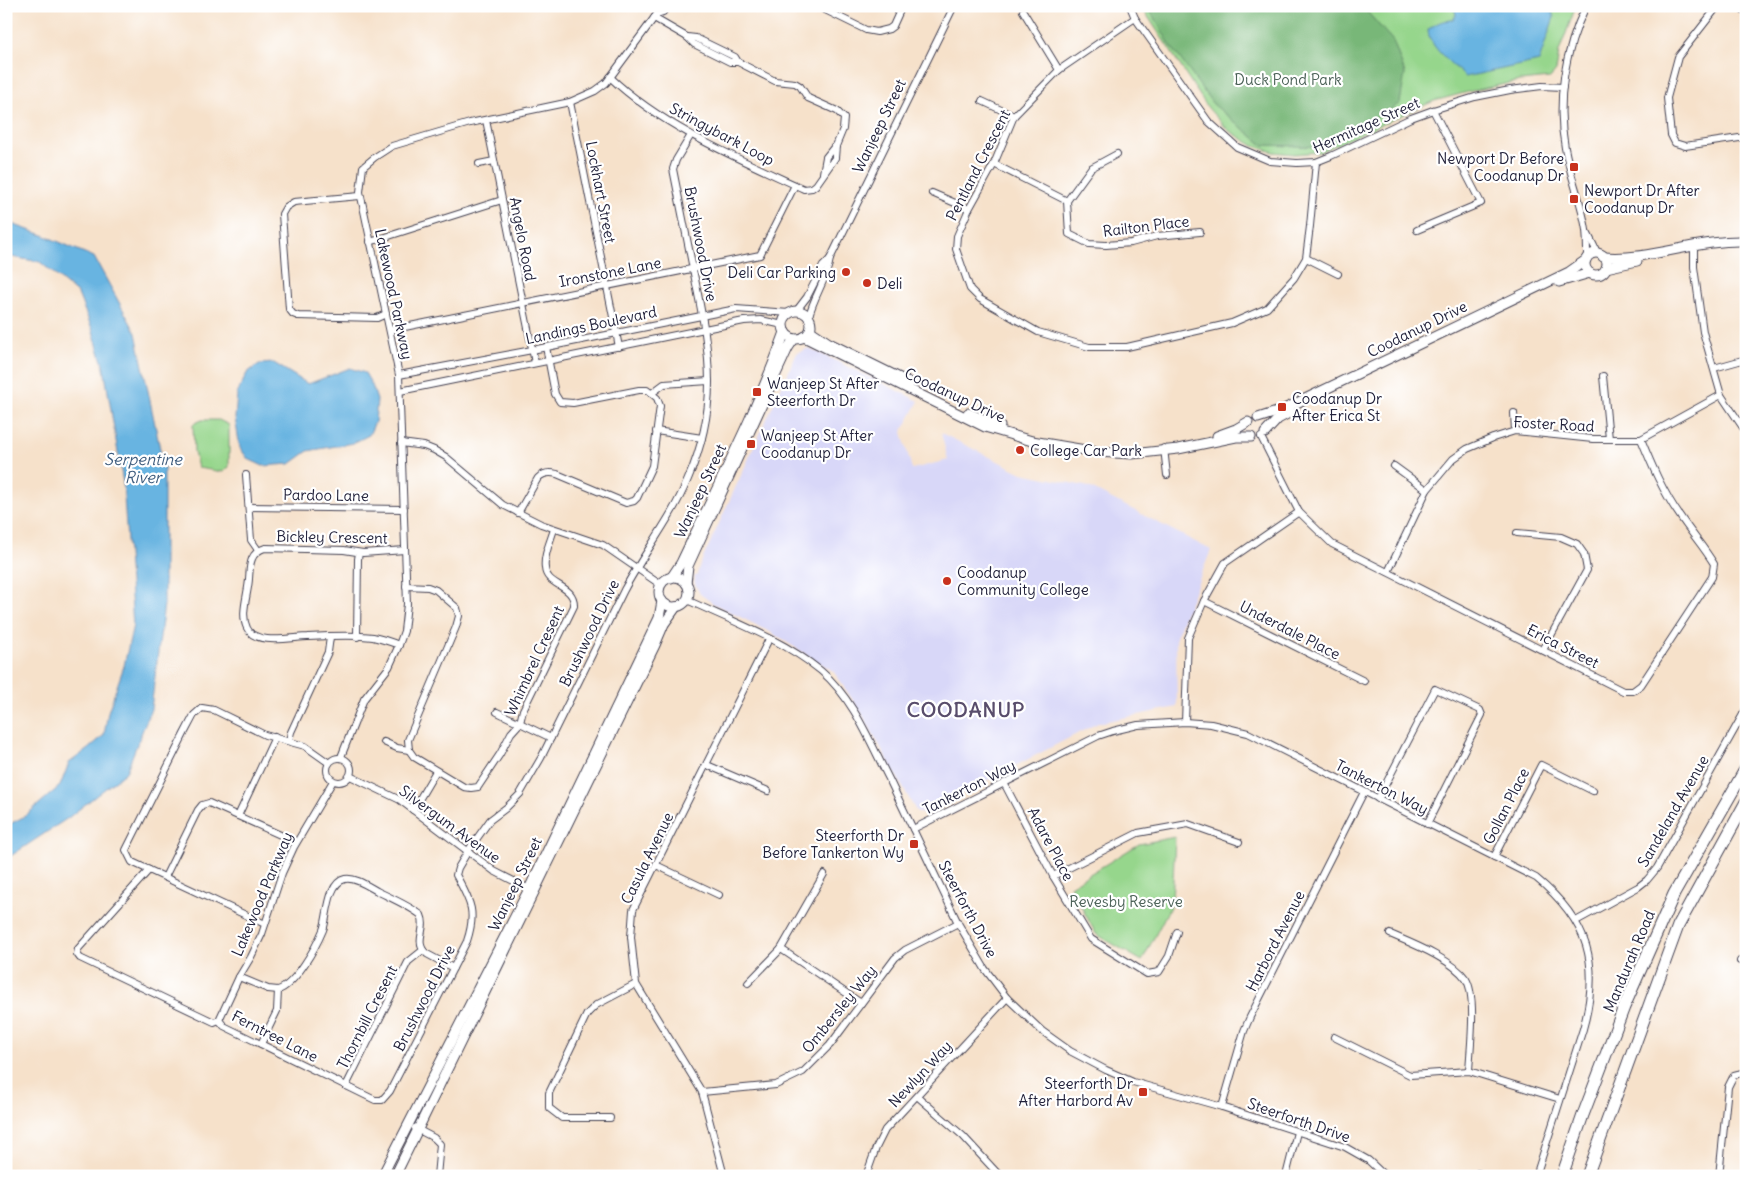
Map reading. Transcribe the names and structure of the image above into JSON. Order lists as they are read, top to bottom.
{
  "streets": {
    "highway": ["Mandurah Road"],
    "main road": ["Wanjeep Street", "Coodanup Drive"],
    "street": [
      "Hermitage Street",
      "Stringybark Loop",
      "Pentland Crescent",
      "Lockhart Street",
      "Railton Place",
      "Angelo Road",
      "Brushwood Drive",
      "Ironstone Lane",
      "Lakewood Parkway",
      "Landings Boulevard",
      "Foster Road",
      "Pardoo Lane",
      "Bickley Crescent",
      "Underdale Place",
      "Erica Street",
      "Whimbrel Cresent",
      "Tankerton Way",
      "Gollan Place",
      "Sandeland Avenue",
      "Silvergum Avenue",
      "Adare Place",
      "Casula Avenue",
      "Steerforth Drive",
      "Harbord Avenue",
      "Ombersley Way",
      "Thornbill Cresent",
      "Ferntree Lane",
      "Newlyn Way"
    ]
  },
  "crossings": [
    ["Hermitage Street", "Pentland Crescent"],
    ["Wanjeep Street", "Landings Boulevard"],
    ["Wanjeep Street", "Coodanup Drive"],
    ["Wanjeep Street", "Silvergum Avenue"],
    ["Wanjeep Street", "Steerforth Drive"],
    ["Stringybark Loop", "Brushwood Drive"],
    ["Stringybark Loop", "Ironstone Lane"],
    ["Stringybark Loop", "Lakewood Parkway"],
    ["Lockhart Street", "Ironstone Lane"],
    ["Lockhart Street", "Lakewood Parkway"],
    ["Lockhart Street", "Landings Boulevard"],
    ["Angelo Road", "Ironstone Lane"],
    ["Angelo Road", "Lakewood Parkway"],
    ["Angelo Road", "Landings Boulevard"],
    ["Brushwood Drive", "Ironstone Lane"],
    ["Brushwood Drive", "Landings Boulevard"],
    ["Brushwood Drive", "Silvergum Avenue"],
    ["Brushwood Drive", "Ferntree Lane"],
    ["Ironstone Lane", "Lakewood Parkway"],
    ["Lakewood Parkway", "Landings Boulevard"],
    ["Lakewood Parkway", "Pardoo Lane"],
    ["Lakewood Parkway", "Bickley Crescent"],
    ["Lakewood Parkway", "Silvergum Avenue"],
    ["Lakewood Parkway", "Ferntree Lane"],
    ["Landings Boulevard", "Coodanup Drive"],
    ["Coodanup Drive", "Erica Street"],
    ["Foster Road", "Erica Street"],
    ["Tankerton Way", "Gollan Place"],
    ["Tankerton Way", "Sandeland Avenue"],
    ["Tankerton Way", "Adare Place"],
    ["Tankerton Way", "Steerforth Drive"],
    ["Tankerton Way", "Harbord Avenue"],
    ["Casula Avenue", "Steerforth Drive"],
    ["Casula Avenue", "Ombersley Way"],
    ["Steerforth Drive", "Harbord Avenue"],
    ["Steerforth Drive", "Ombersley Way"],
    ["Steerforth Drive", "Newlyn Way"],
    ["Thornbill Cresent", "Ferntree Lane"]
  ],
  "districts": ["COODANUP"],
  "water": ["Serpentine River"],
  "parks": ["Duck Pond Park", "Revesby Reserve"],
  "places": {
    "transit": [
      "Newport Dr Before Coodanup Dr",
      "Newport Dr After Coodanup Dr",
      "Wanjeep St After Steerforth Dr",
      "Coodanup Dr After Erica St",
      "Wanjeep St After Coodanup Dr",
      "Steerforth Dr Before Tankerton Wy",
      "Steerforth Dr After Harbord Av"
    ],
    "other": [
      "Deli Car Parking",
      "Deli",
      "College Car Park",
      "Coodanup Community College"
    ]
  }
}
